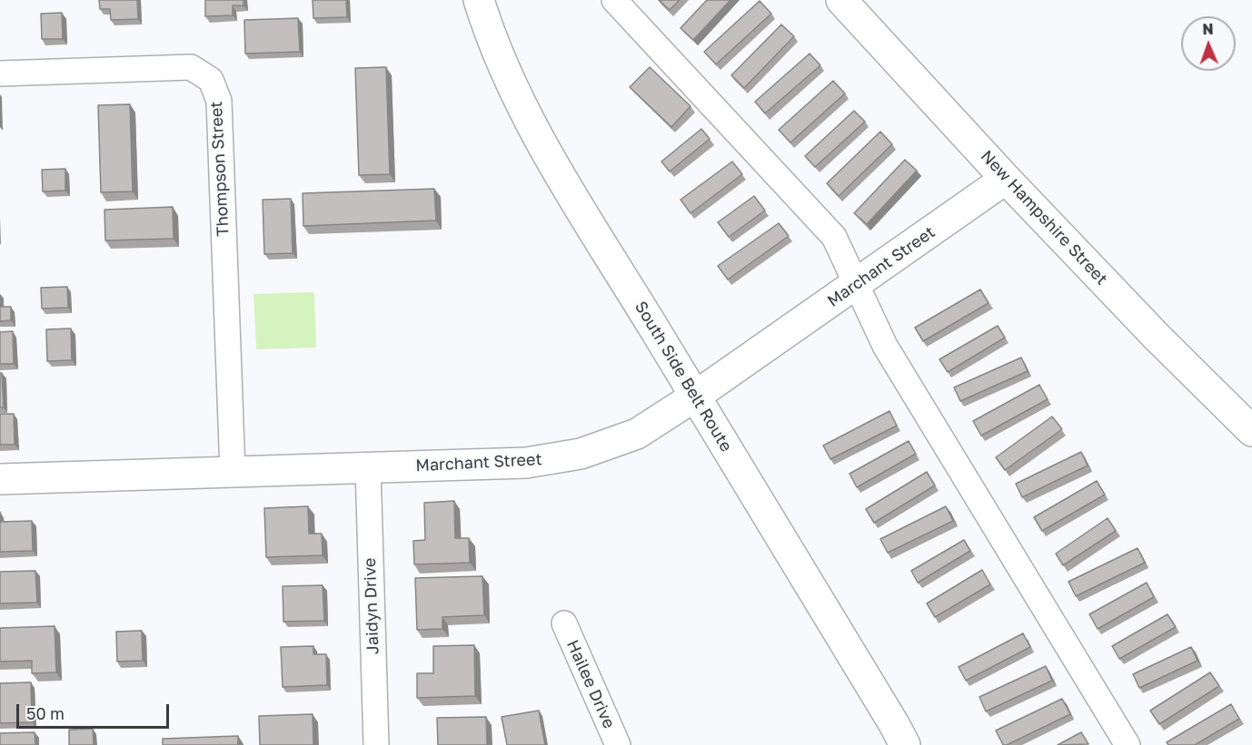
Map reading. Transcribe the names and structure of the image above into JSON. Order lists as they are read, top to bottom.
{
  "streets": {
    "main road": ["New Hampshire Street", "Marchant Street", "South Side Belt Route"],
    "street": ["Thompson Street", "Jaidyn Drive", "Hailee Drive"]
  },
  "crossings": [
    ["Thompson Street", "Marchant Street"],
    ["New Hampshire Street", "Marchant Street"],
    ["Marchant Street", "South Side Belt Route"],
    ["Marchant Street", "Jaidyn Drive"]
  ],
  "scale_bar": "50 m",
  "north": "top"
}
